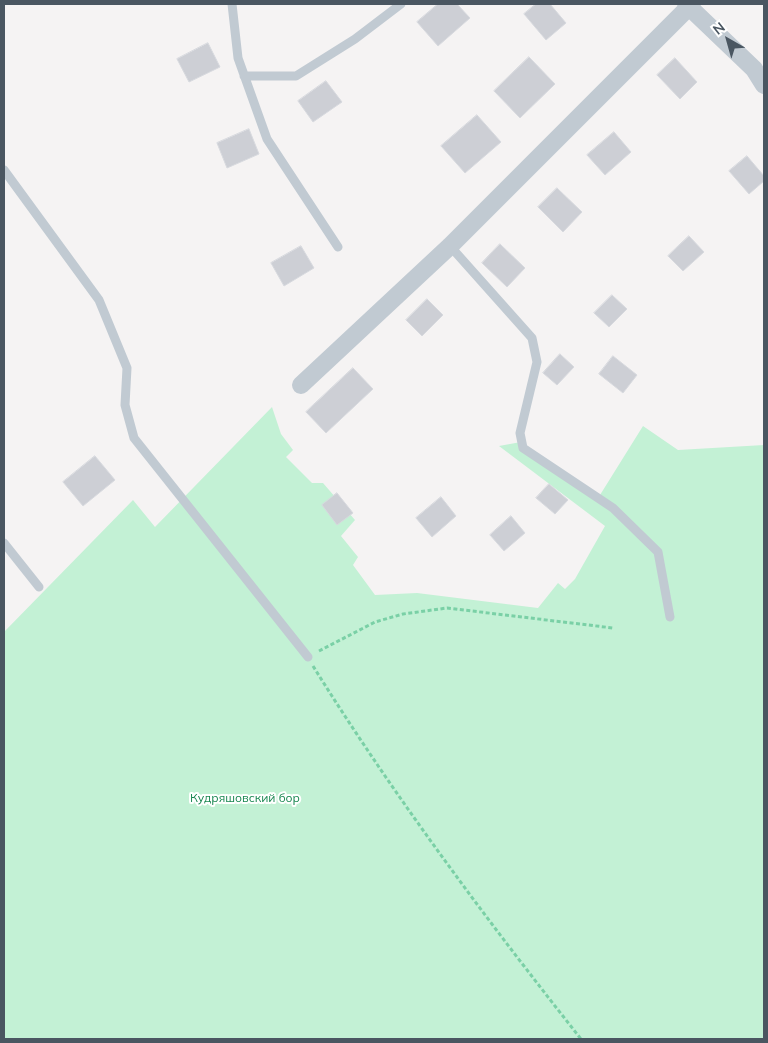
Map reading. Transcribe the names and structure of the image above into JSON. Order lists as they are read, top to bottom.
{
  "parks": ["Кудряшовский бор"],
  "north": "top left"
}
